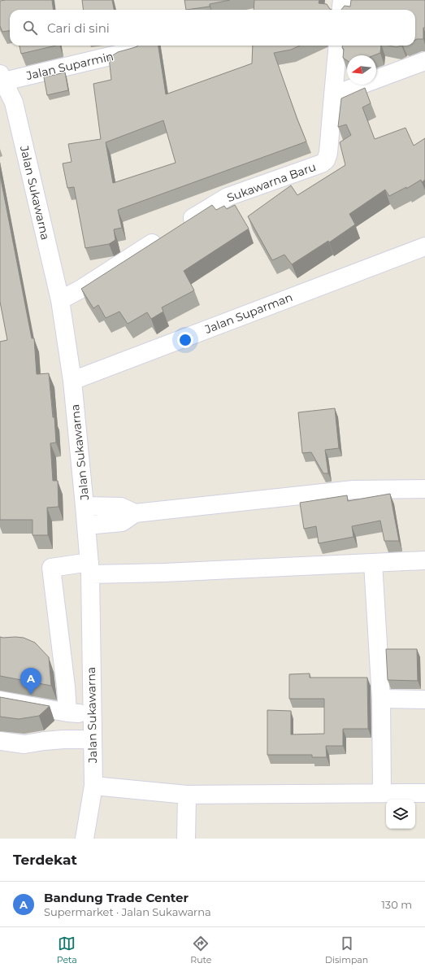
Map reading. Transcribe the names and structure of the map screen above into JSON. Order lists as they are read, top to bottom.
{
  "streets": {
    "street": [
      "Jalan Suparmin",
      "Sukawarna Baru",
      "Jalan Sukawarna",
      "Jalan Suparman"
    ]
  },
  "crossings": [
    ["Jalan Suparmin", "Jalan Sukawarna"],
    ["Sukawarna Baru", "Jalan Sukawarna"],
    ["Jalan Sukawarna", "Jalan Suparman"]
  ],
  "north": "left",
  "page": {
    "search": "Cari di sini",
    "pins": "A",
    "heading": "Terdekat",
    "list": [
      {
        "mark": "A",
        "name": "Bandung Trade Center",
        "note": "Supermarket · Jalan Sukawarna",
        "value": "130 m"
      }
    ],
    "nav": ["Peta", "Rute", "Disimpan"]
  }
}
